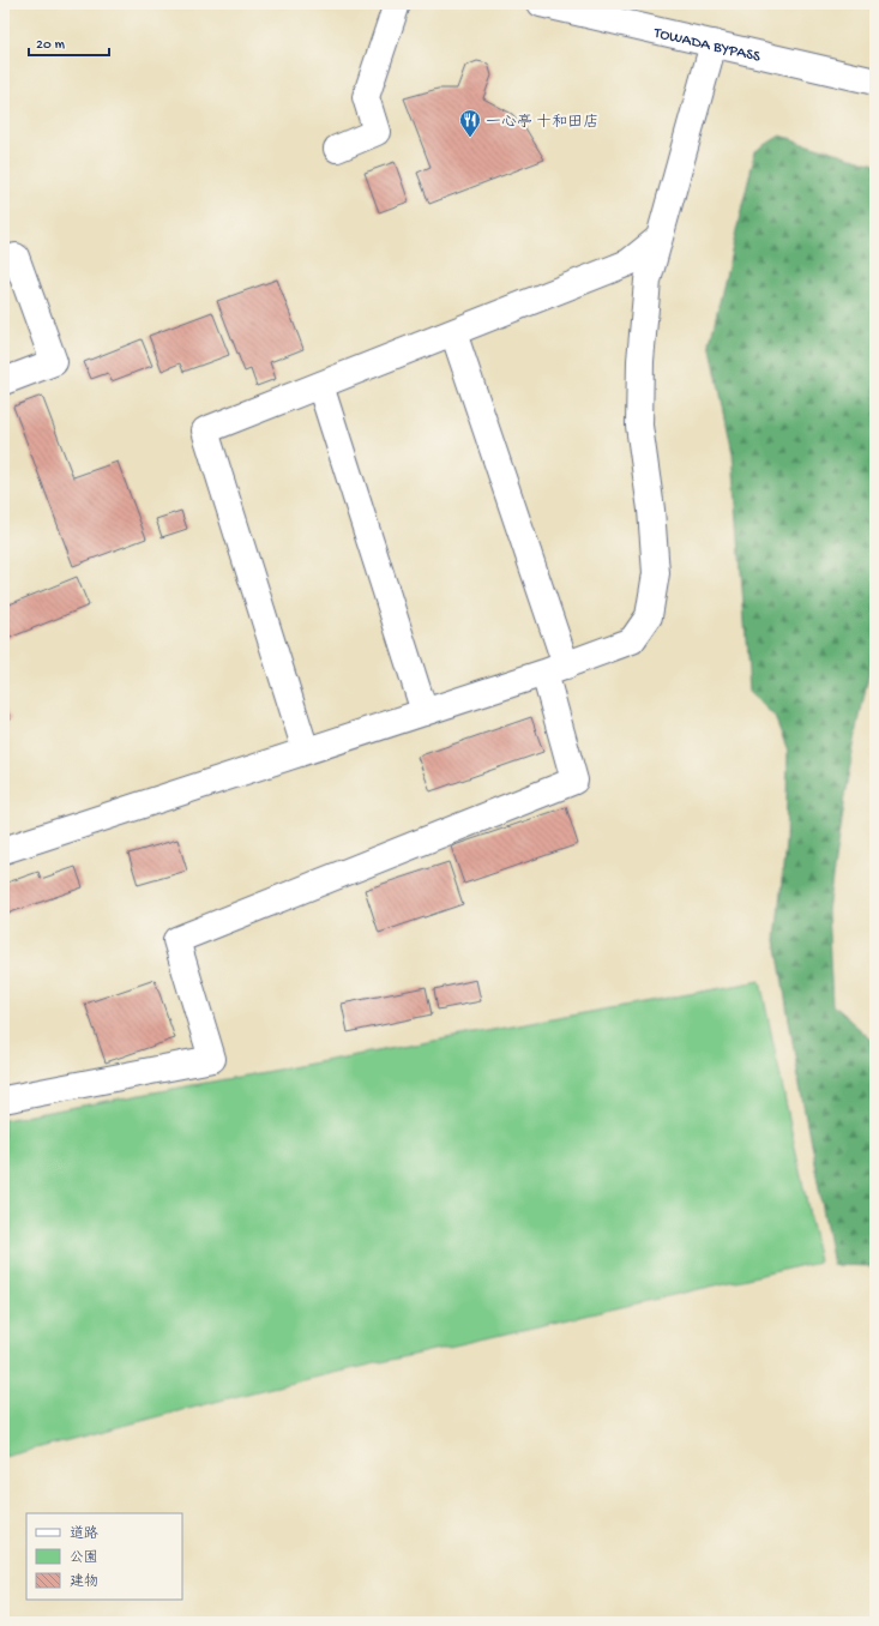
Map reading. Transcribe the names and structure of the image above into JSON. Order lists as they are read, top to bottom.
{
  "streets": {
    "main road": ["TOWADA BYPASS"]
  },
  "places": {
    "restaurant": ["一心亭 十和田店"]
  },
  "legend": ["道路", "公園", "建物"],
  "scale_bar": "20 m"
}
